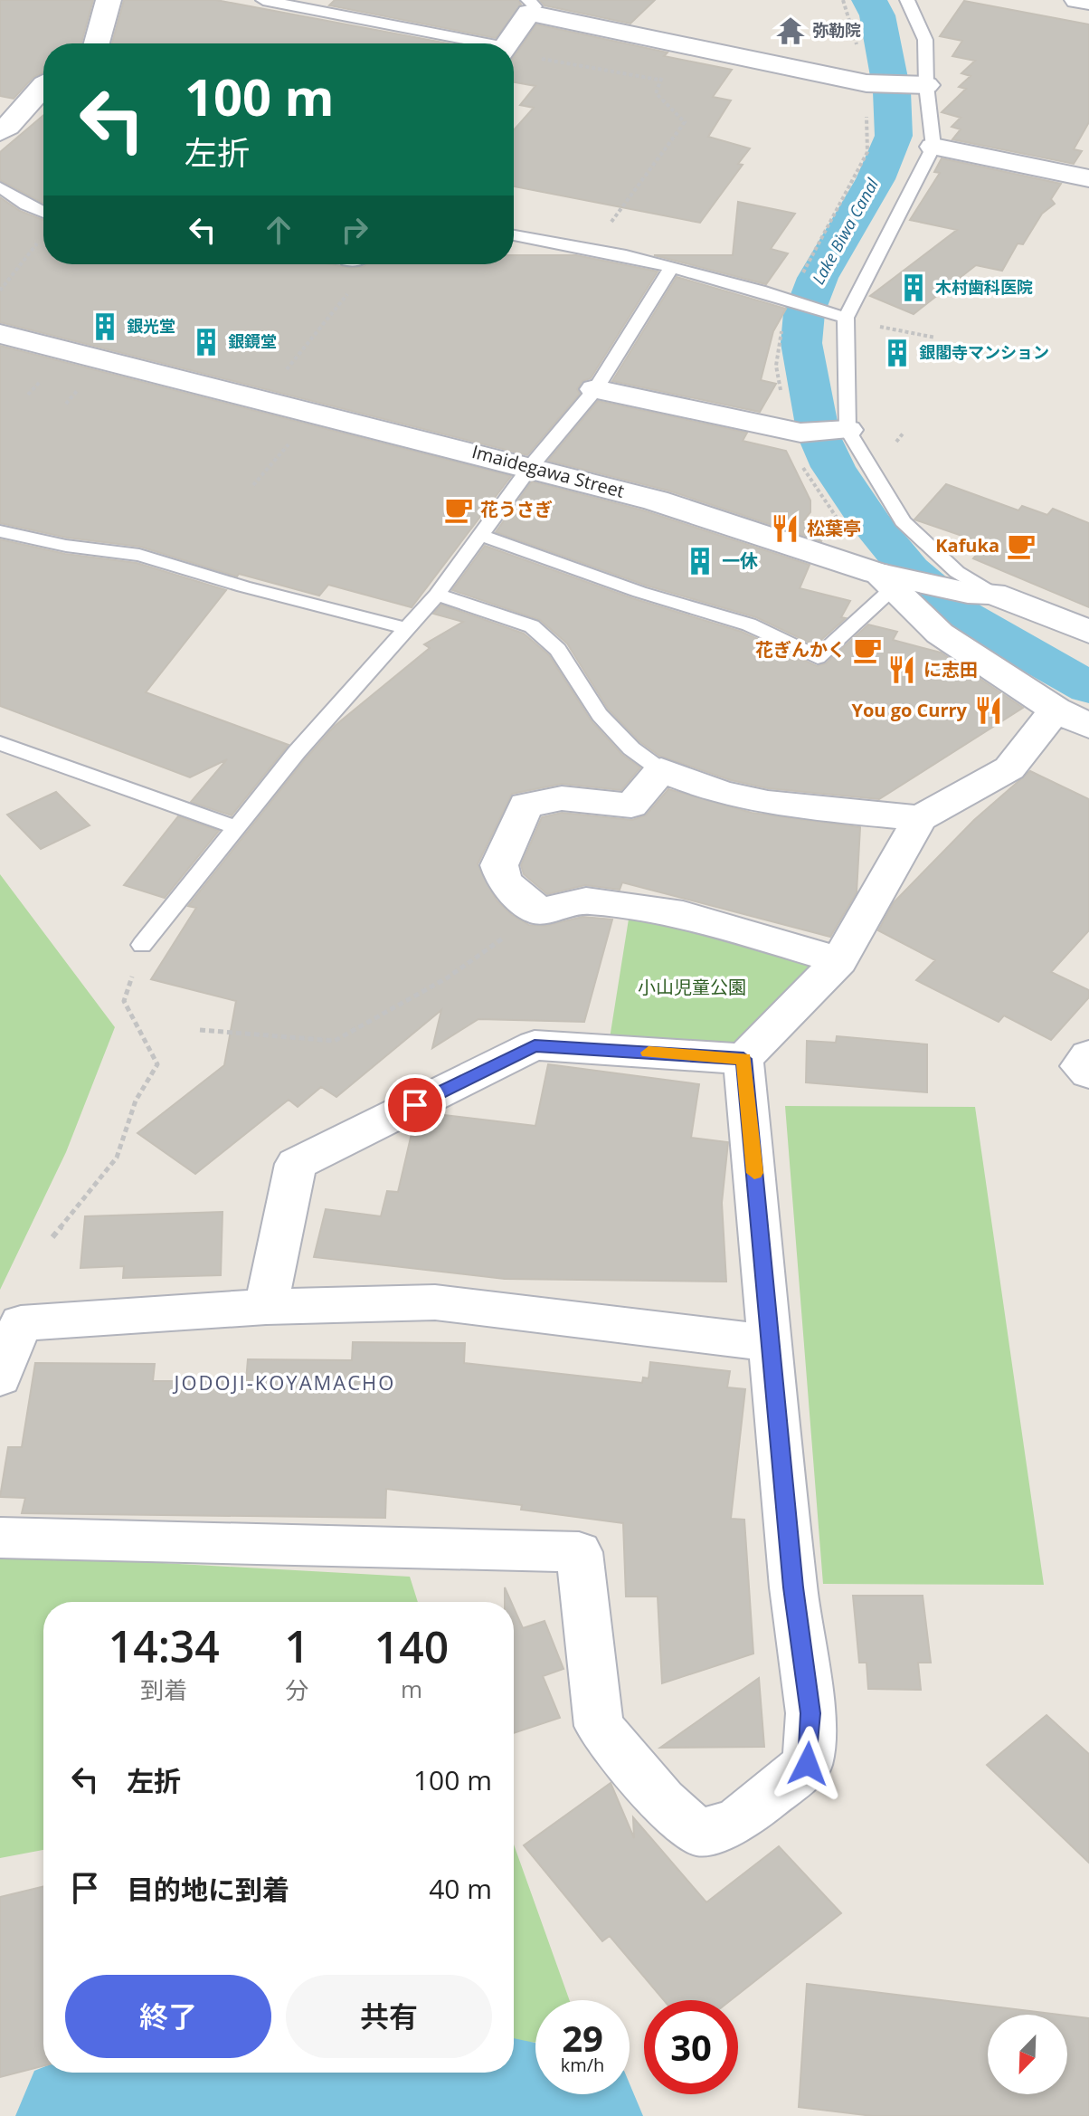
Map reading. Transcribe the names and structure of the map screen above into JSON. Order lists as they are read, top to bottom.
{
  "streets": {
    "street": ["Imaidegawa Street"]
  },
  "districts": ["JODOJI-KOYAMACHO"],
  "water": ["Lake Biwa Canal"],
  "parks": ["小山児童公園"],
  "places": {
    "temple": ["弥勒院"],
    "building": [
      "木村歯科医院",
      "銀光堂",
      "銀鏡堂",
      "銀閣寺マンション",
      "一休"
    ],
    "cafe": ["花うさぎ", "Kafuka", "花ぎんかく"],
    "restaurant": ["松葉亭", "に志田", "You go Curry"]
  },
  "north": "bottom left",
  "page": {
    "turn": ["100 m", "左折"],
    "eta": [
      "14:34",
      "到着",
      "1",
      "分",
      "140",
      "m"
    ],
    "list": [
      {
        "name": "左折",
        "value": "100 m"
      },
      {
        "name": "目的地に到着",
        "value": "40 m"
      }
    ],
    "buttons": ["終了", "共有"],
    "speed": "29 km/h",
    "limit": "30"
  }
}
